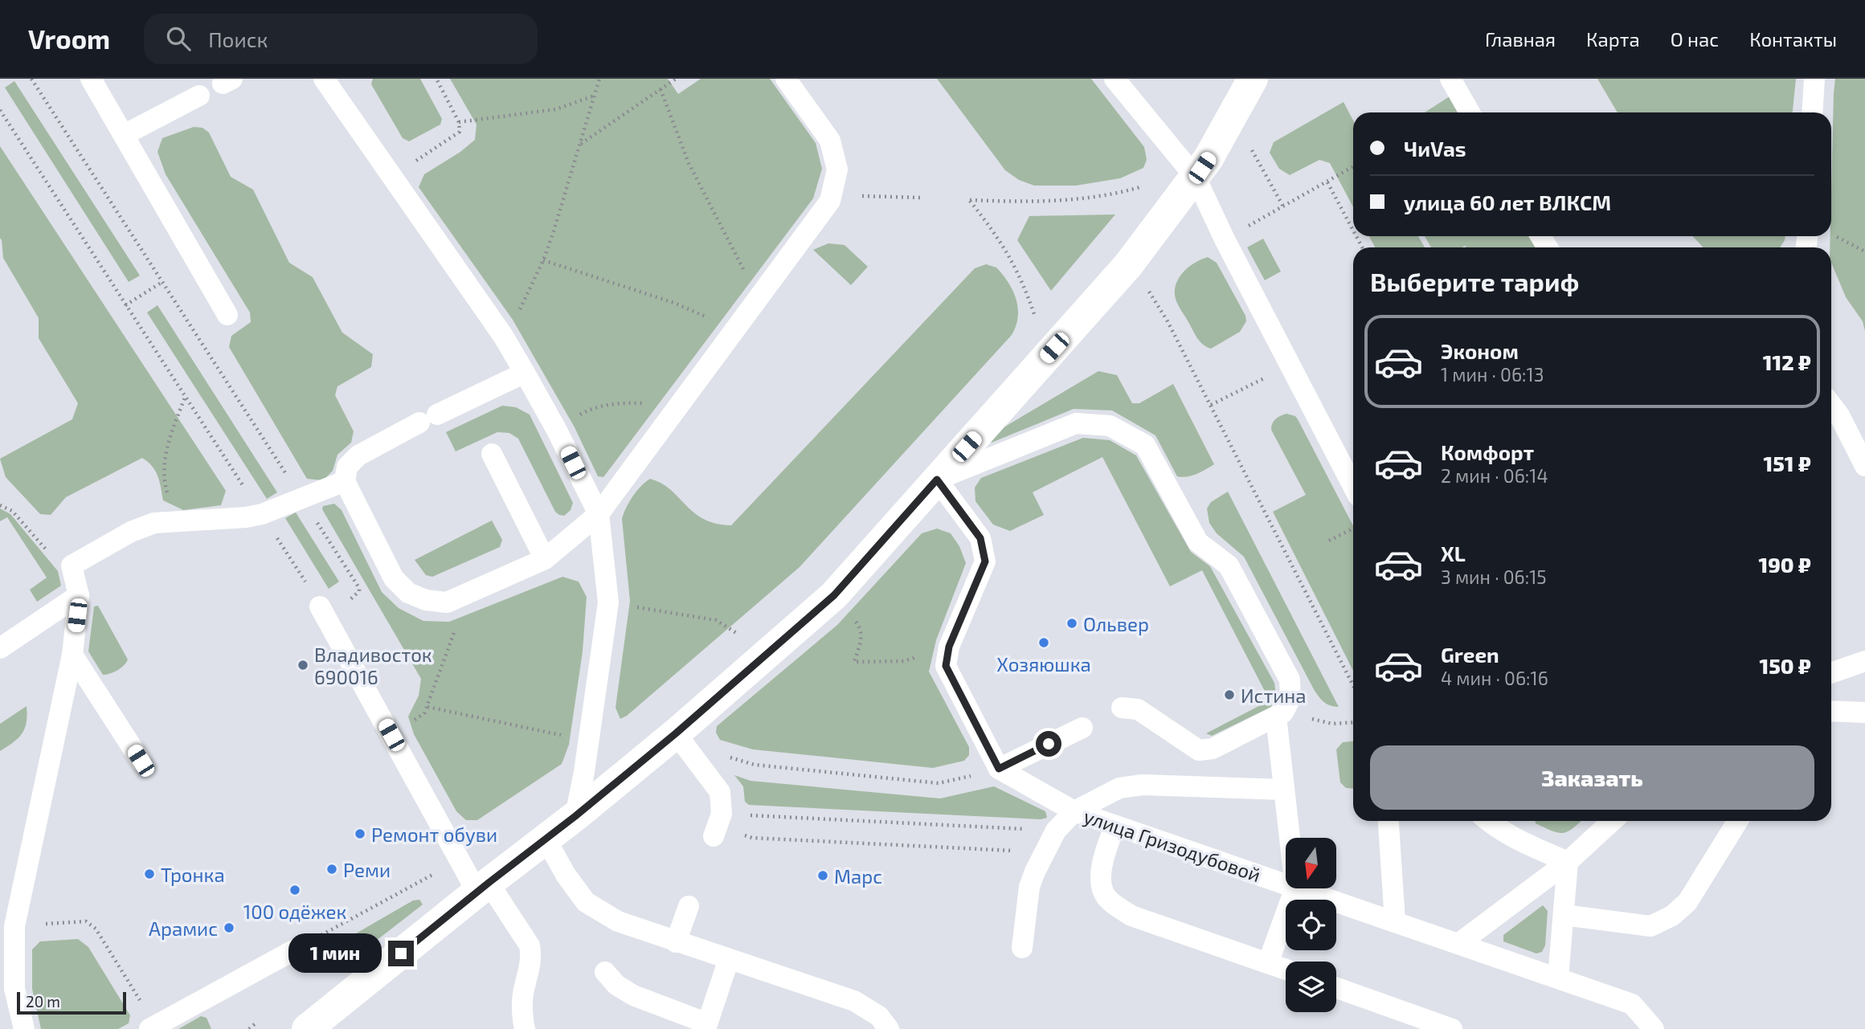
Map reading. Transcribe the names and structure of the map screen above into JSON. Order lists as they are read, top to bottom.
{
  "streets": {
    "lane": ["улица Гризодубовой"]
  },
  "places": [
    "Ольвер",
    "Хозяюшка",
    "Владивосток 690016",
    "Истина",
    "Ремонт обуви",
    "Реми",
    "Тронка",
    "Марс",
    "100 одёжек",
    "Арамис"
  ],
  "scale_bar": "20 m",
  "north": "bottom",
  "page": {
    "header": "Vroom",
    "search": "Поиск",
    "nav": [
      "Главная",
      "Карта",
      "О нас",
      "Контакты"
    ],
    "banner": ["ЧиVas", "улица 60 лет ВЛКСМ"],
    "heading": "Выберите тариф",
    "list": [
      {
        "name": "Эконом",
        "note": "1 мин · 06:13",
        "value": "112 ₽"
      },
      {
        "name": "Комфорт",
        "note": "2 мин · 06:14",
        "value": "151 ₽"
      },
      {
        "name": "XL",
        "note": "3 мин · 06:15",
        "value": "190 ₽"
      },
      {
        "name": "Green",
        "note": "4 мин · 06:16",
        "value": "150 ₽"
      }
    ],
    "buttons": "Заказать",
    "bubble": "1 мин",
    "scale": "20 m"
  }
}
